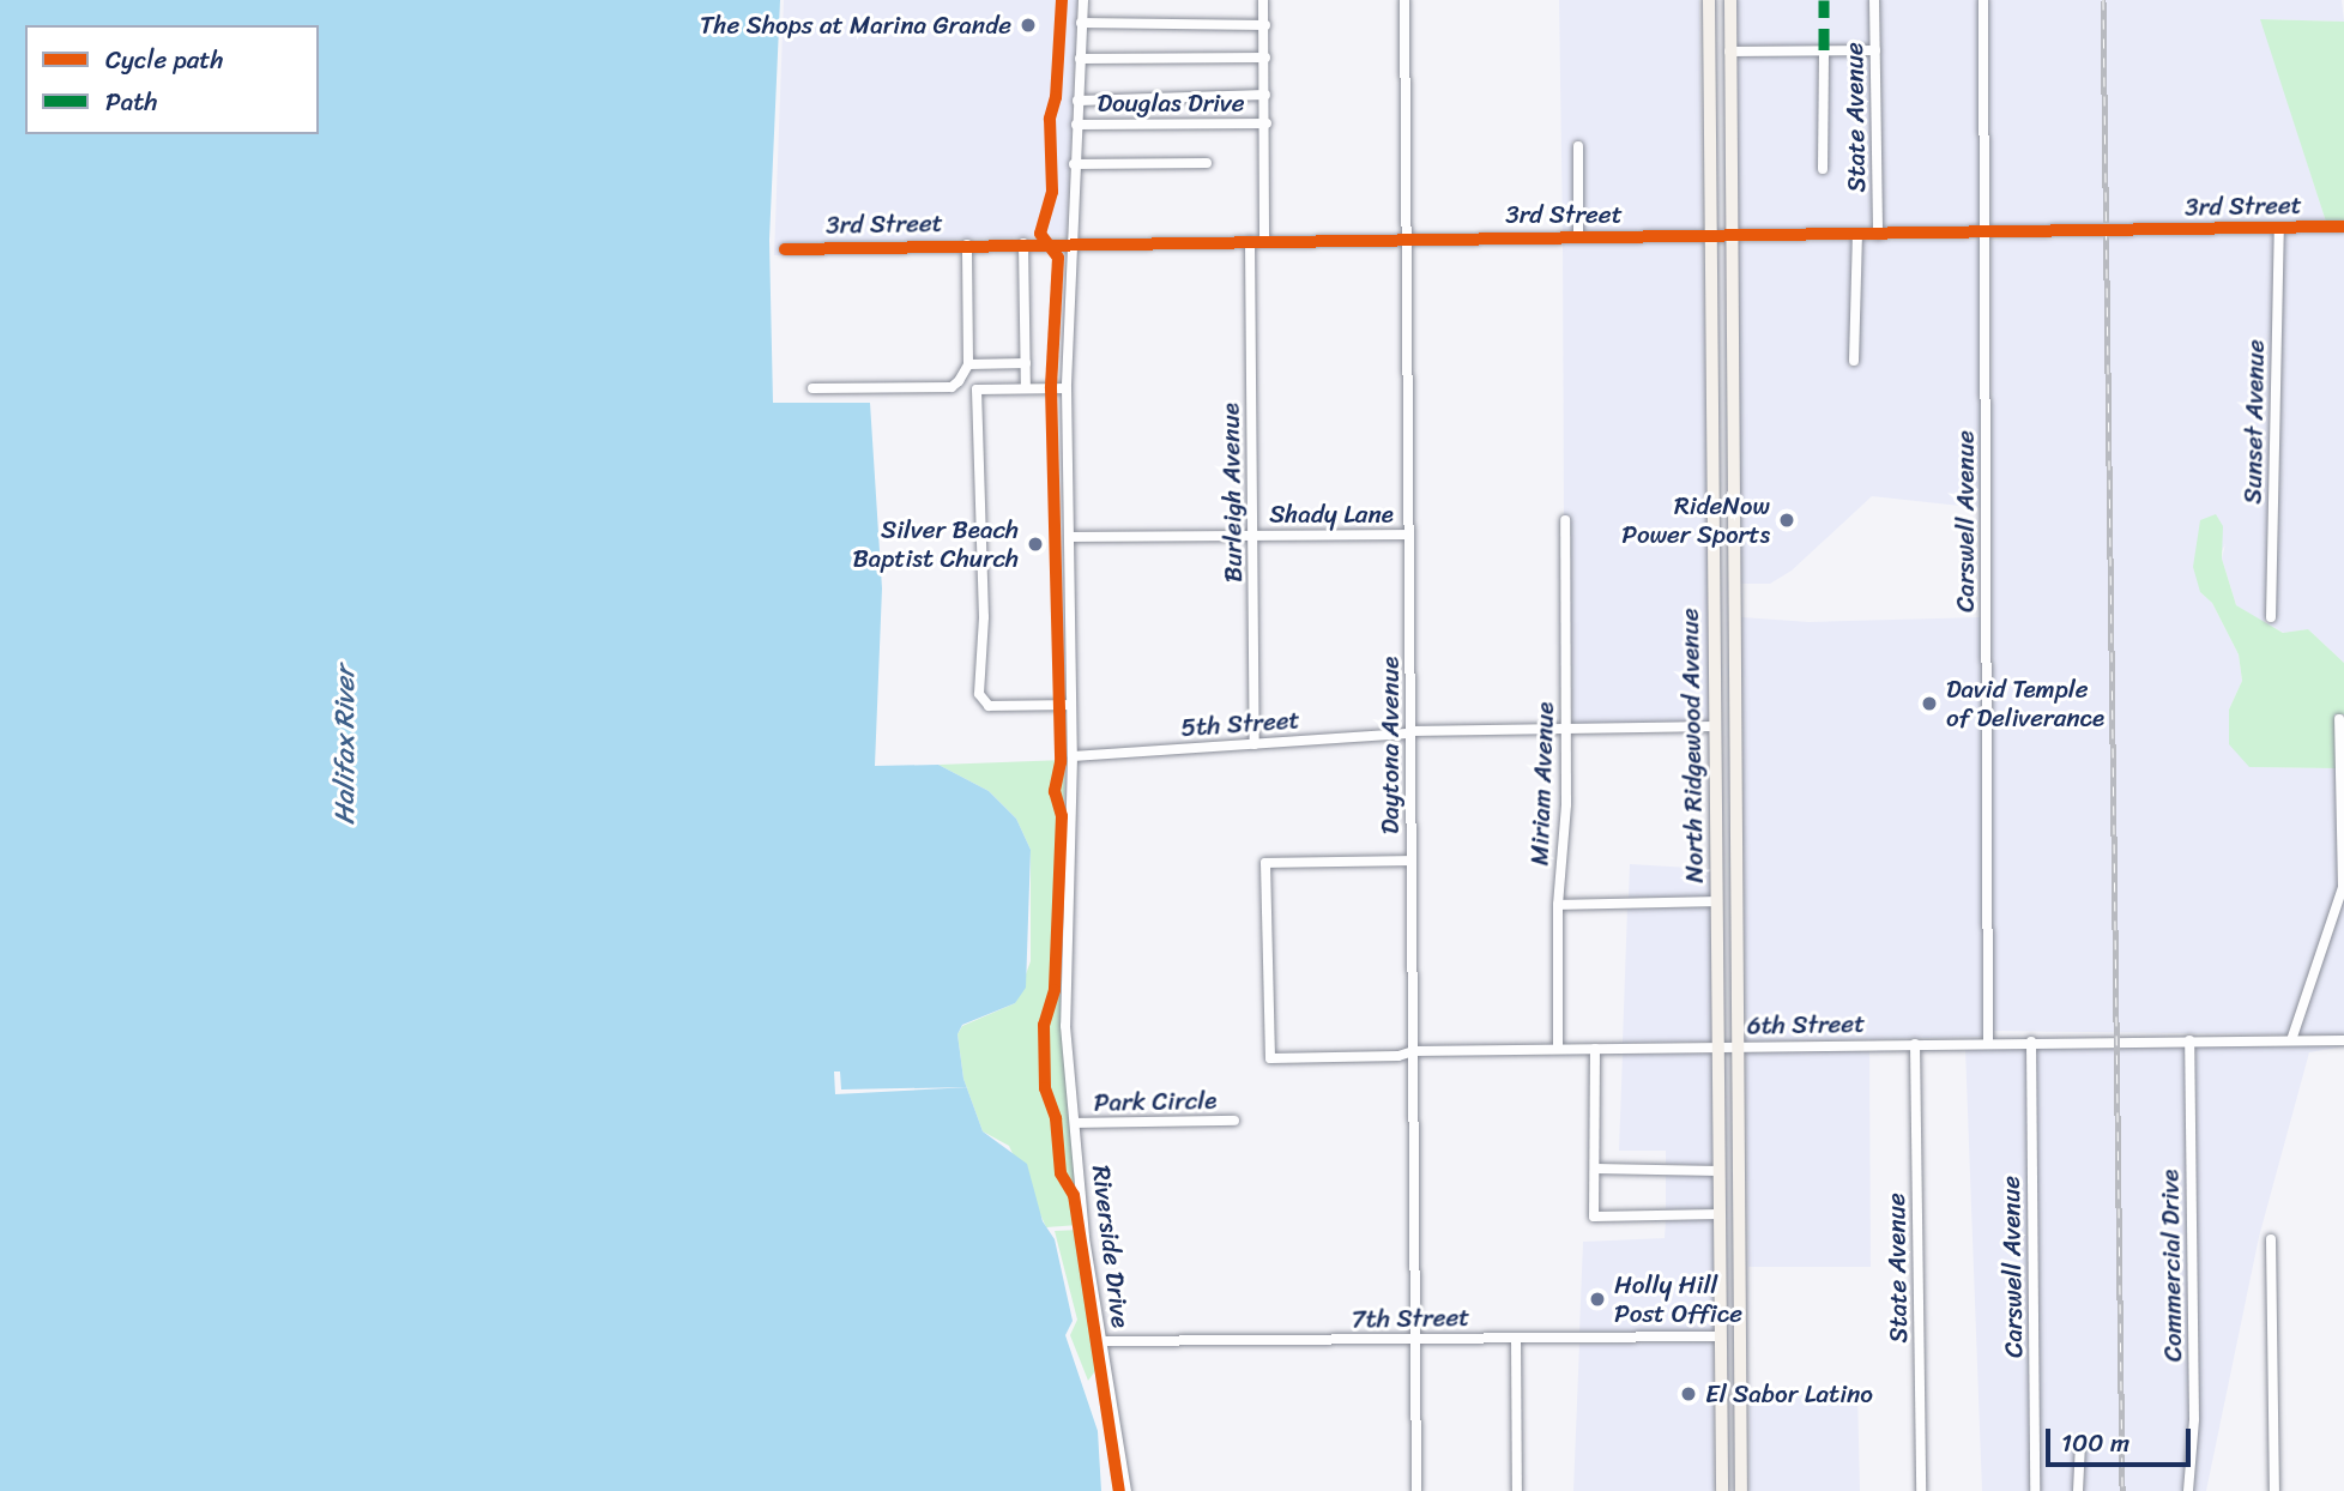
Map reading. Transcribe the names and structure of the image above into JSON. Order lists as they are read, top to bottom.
{
  "streets": {
    "main road": ["North Ridgewood Avenue"],
    "street": [
      "Douglas Drive",
      "State Avenue",
      "3rd Street",
      "Sunset Avenue",
      "Burleigh Avenue",
      "Shady Lane",
      "Carswell Avenue",
      "5th Street",
      "Daytona Avenue",
      "Miriam Avenue",
      "6th Street",
      "Park Circle",
      "Riverside Drive",
      "Commercial Drive",
      "7th Street"
    ]
  },
  "crossings": [
    ["Douglas Drive", "Riverside Drive"],
    ["State Avenue", "3rd Street"],
    ["State Avenue", "6th Street"],
    ["3rd Street", "Sunset Avenue"],
    ["3rd Street", "Burleigh Avenue"],
    ["3rd Street", "Carswell Avenue"],
    ["3rd Street", "Daytona Avenue"],
    ["3rd Street", "North Ridgewood Avenue"],
    ["3rd Street", "Riverside Drive"],
    ["Burleigh Avenue", "Shady Lane"],
    ["Burleigh Avenue", "5th Street"],
    ["Shady Lane", "Daytona Avenue"],
    ["Shady Lane", "Riverside Drive"],
    ["Carswell Avenue", "6th Street"],
    ["5th Street", "Daytona Avenue"],
    ["5th Street", "North Ridgewood Avenue"],
    ["5th Street", "Miriam Avenue"],
    ["5th Street", "Riverside Drive"],
    ["Daytona Avenue", "6th Street"],
    ["Daytona Avenue", "7th Street"],
    ["North Ridgewood Avenue", "6th Street"],
    ["North Ridgewood Avenue", "7th Street"],
    ["Miriam Avenue", "6th Street"],
    ["6th Street", "Commercial Drive"],
    ["Park Circle", "Riverside Drive"],
    ["Riverside Drive", "7th Street"]
  ],
  "water": ["Halifax River"],
  "places": [
    "The Shops at Marina Grande",
    "RideNow Power Sports",
    "Silver Beach Baptist Church",
    "David Temple of Deliverance",
    "Holly Hill Post Office",
    "El Sabor Latino"
  ],
  "legend": ["Cycle path", "Path"],
  "scale_bar": "100 m"
}
